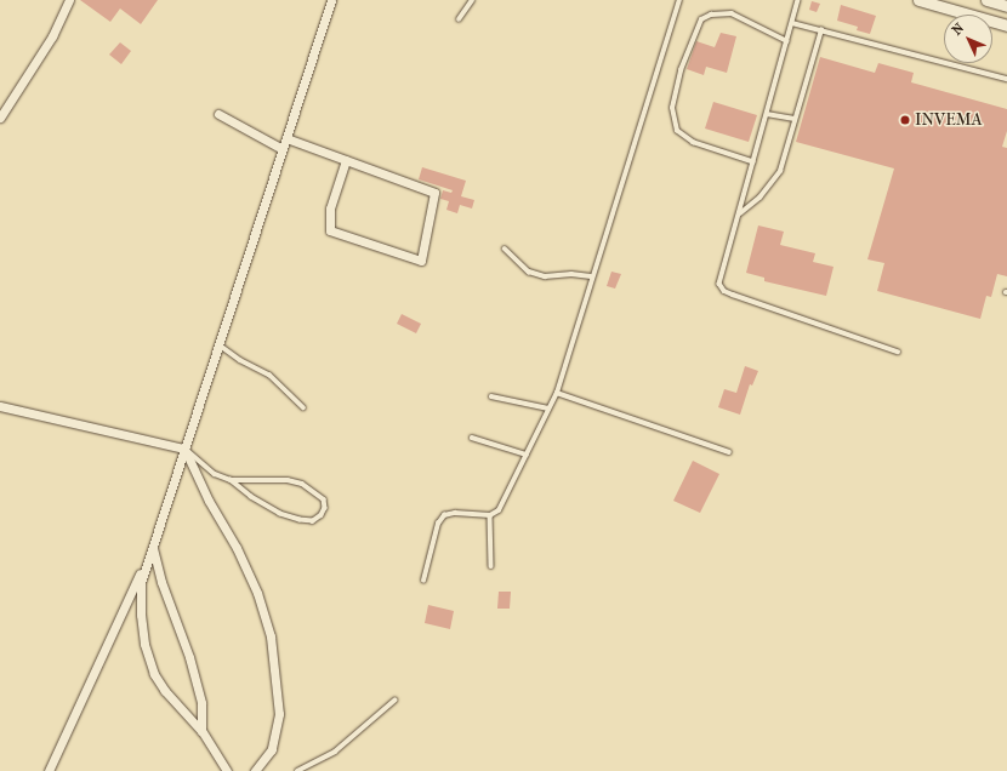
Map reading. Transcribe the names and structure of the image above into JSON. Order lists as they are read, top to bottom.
{
  "places": ["INVEMA"],
  "north": "top left"
}
